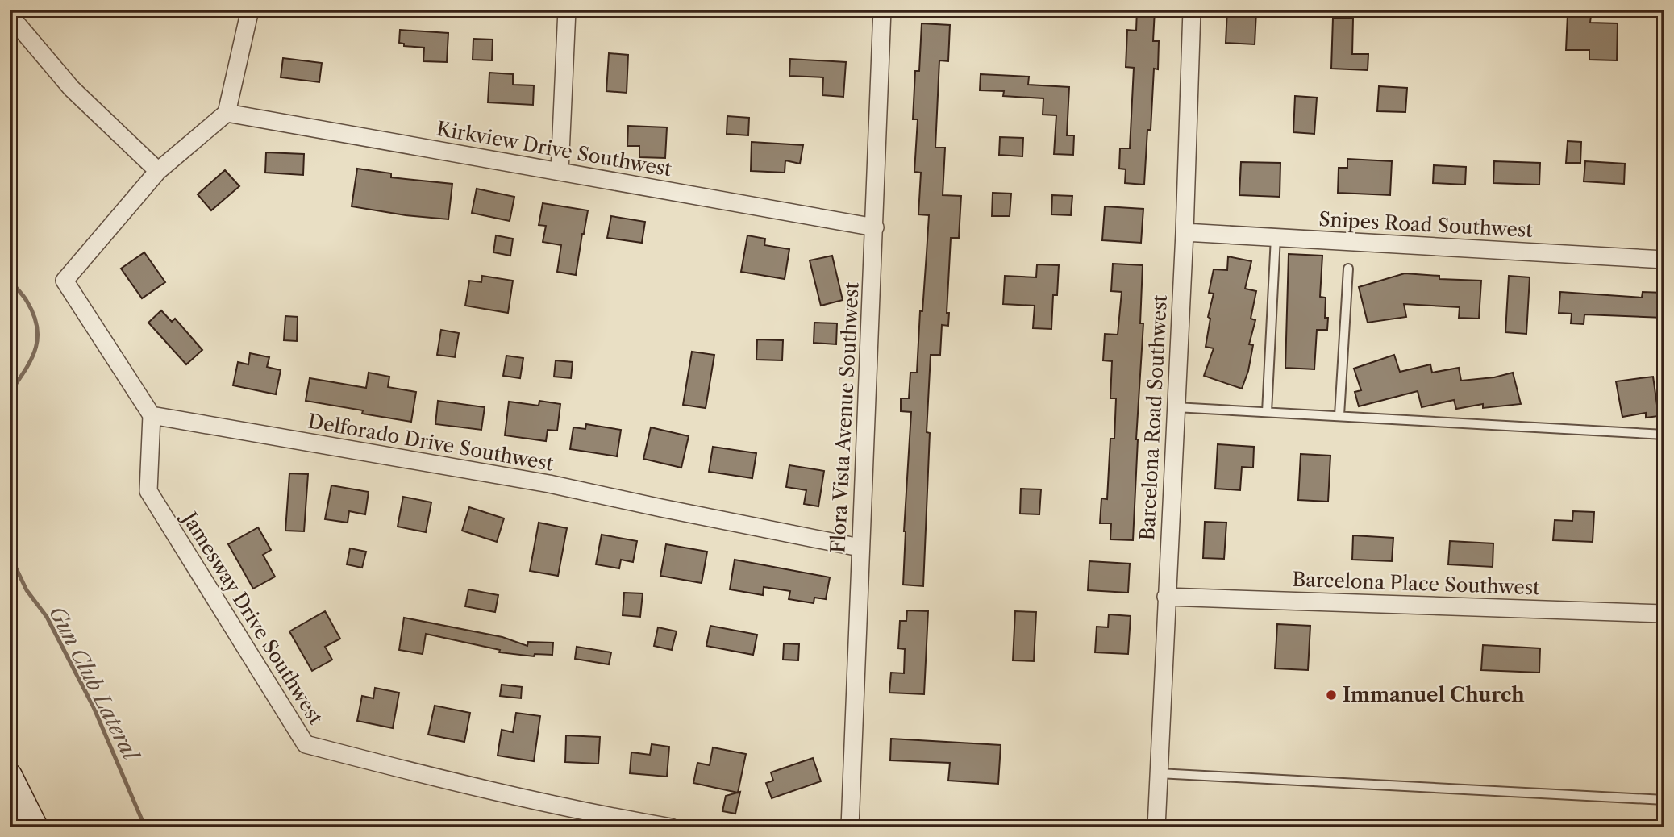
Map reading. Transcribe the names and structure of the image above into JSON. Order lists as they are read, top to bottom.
{
  "streets": {
    "street": [
      "Kirkview Drive Southwest",
      "Snipes Road Southwest",
      "Flora Vista Avenue Southwest",
      "Barcelona Road Southwest",
      "Delforado Drive Southwest",
      "Barcelona Place Southwest",
      "Jamesway Drive Southwest"
    ]
  },
  "crossings": [
    ["Kirkview Drive Southwest", "Flora Vista Avenue Southwest"],
    ["Snipes Road Southwest", "Barcelona Road Southwest"],
    ["Flora Vista Avenue Southwest", "Delforado Drive Southwest"],
    ["Barcelona Road Southwest", "Barcelona Place Southwest"],
    ["Delforado Drive Southwest", "Jamesway Drive Southwest"]
  ],
  "water": ["Gun Club Lateral"],
  "places": ["Immanuel Church"]
}
